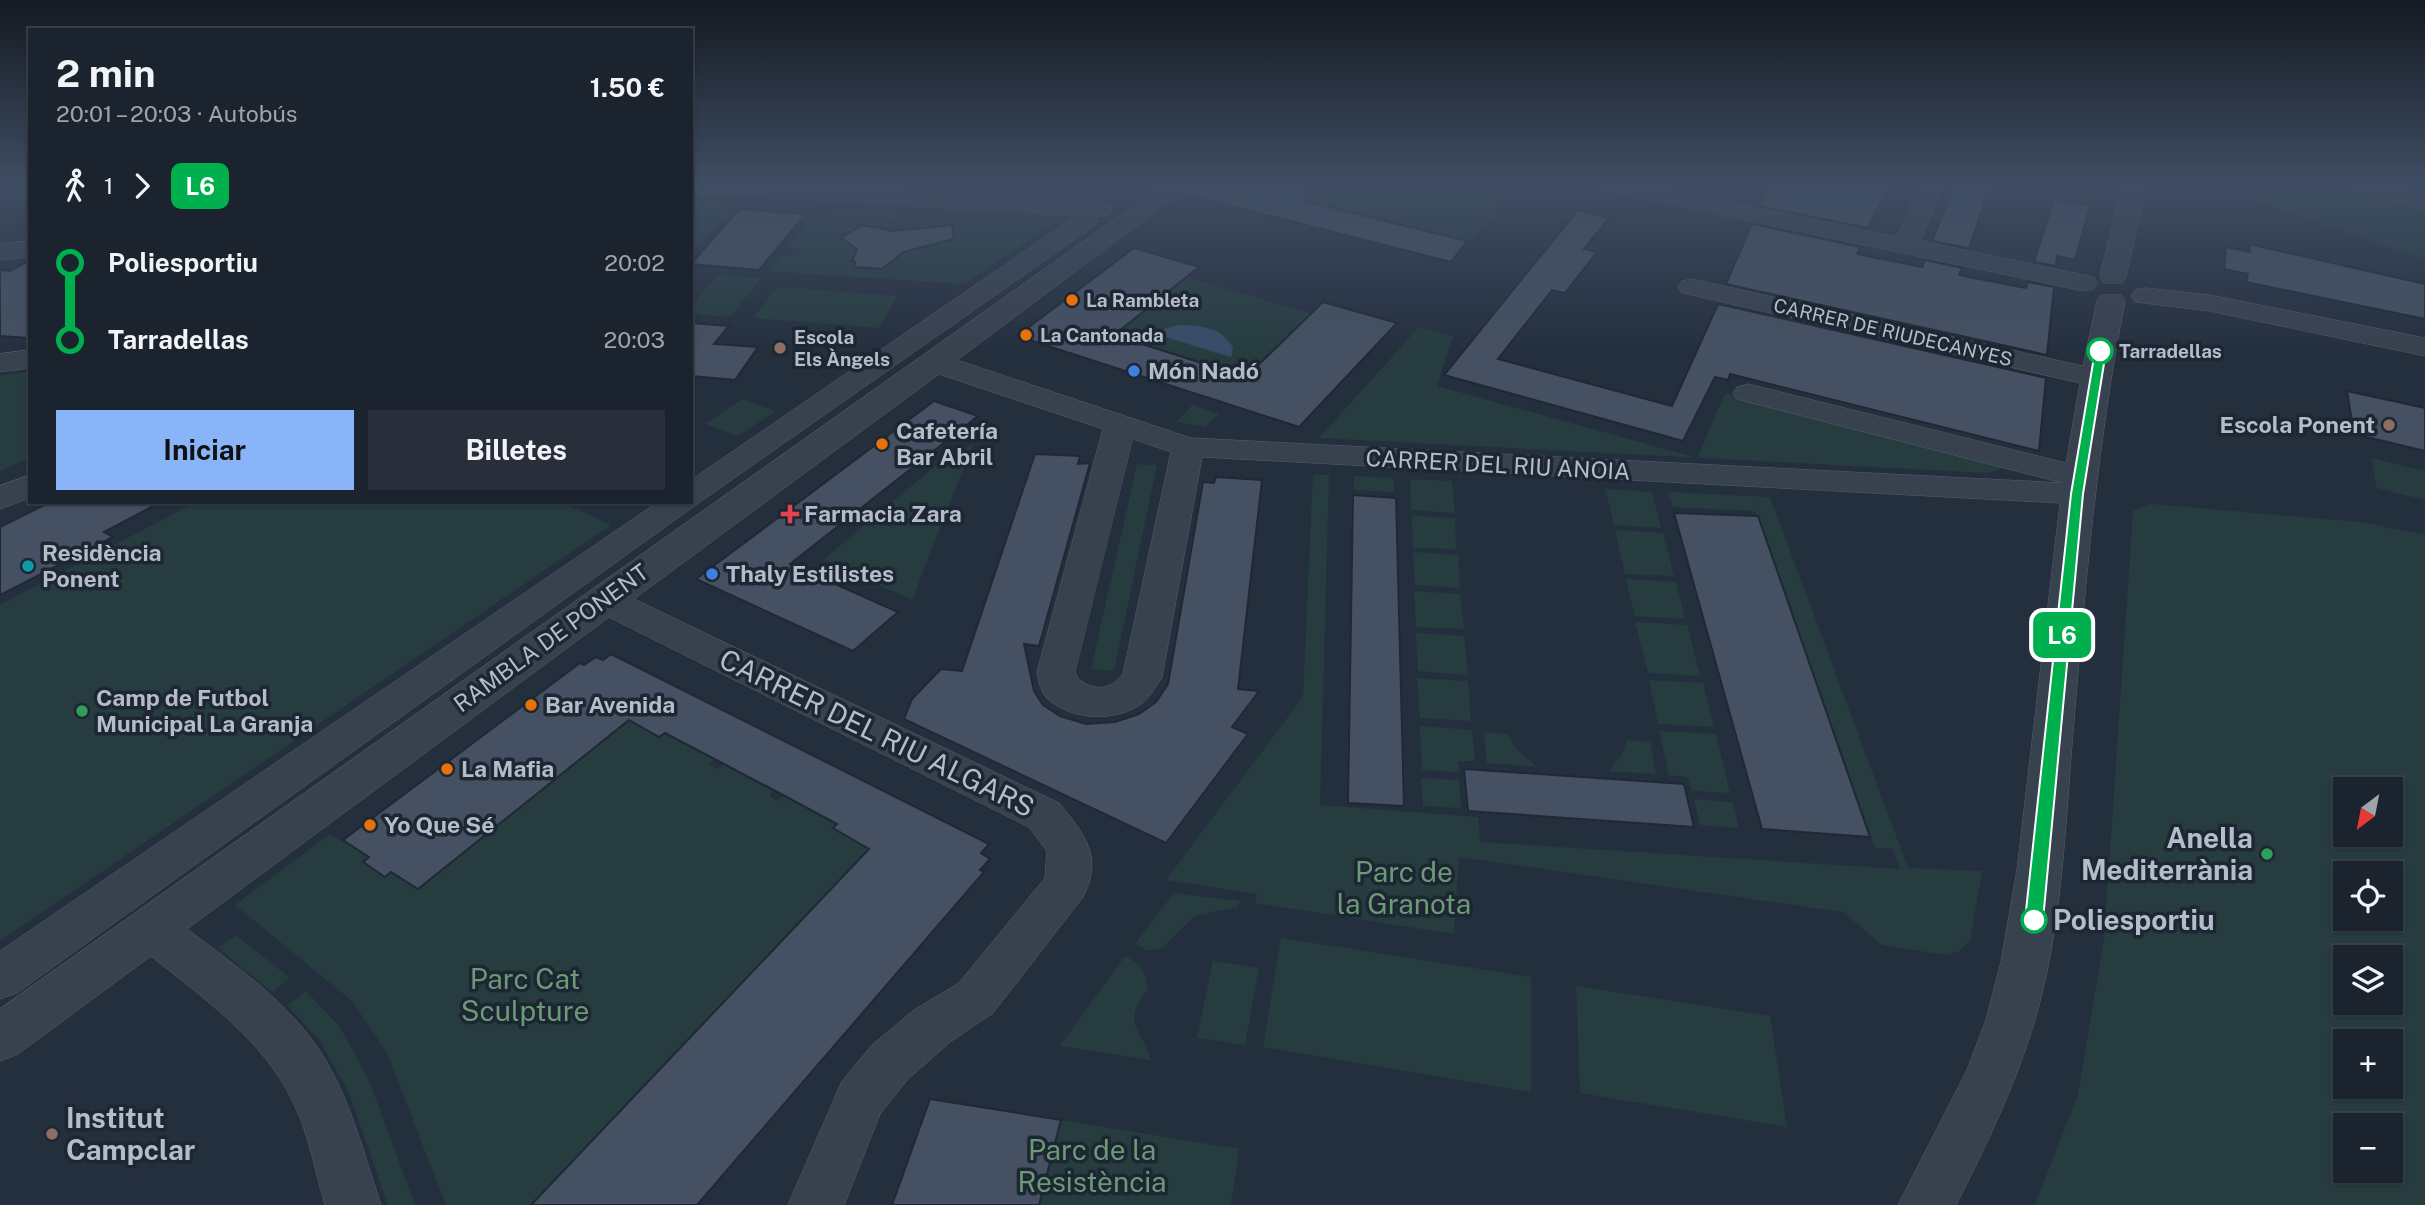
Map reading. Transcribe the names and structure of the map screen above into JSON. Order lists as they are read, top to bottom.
{
  "streets": {
    "street": [
      "CARRER DE RIUDECANYES",
      "CARRER DEL RIU ANOIA",
      "RAMBLA DE PONENT",
      "CARRER DEL RIU ALGARS"
    ]
  },
  "crossings": [
    ["CARRER DEL RIU ANOIA", "RAMBLA DE PONENT"],
    ["RAMBLA DE PONENT", "CARRER DEL RIU ALGARS"]
  ],
  "parks": ["Parc de la Granota", "Parc Cat Sculpture", "Parc de la Resistència"],
  "places": {
    "other": [
      "La Rambleta",
      "La Cantonada",
      "Escola Els Àngels",
      "Tarradellas",
      "Món Nadó",
      "Escola Ponent",
      "Cafetería Bar Abril",
      "Residència Ponent",
      "Thaly Estilistes",
      "Bar Avenida",
      "Camp de Futbol Municipal La Granja",
      "La Mafia",
      "Yo Que Sé",
      "Anella Mediterrània",
      "Poliesportiu",
      "Institut Campclar"
    ],
    "health": ["Farmacia Zara"]
  },
  "lines": ["bus line L6"],
  "north": "bottom left",
  "page": {
    "on_map": "L6",
    "heading": ["2 min", "20:01 – 20:03 · Autobús", "1.50 €"],
    "legs": ["1", "L6"],
    "list": [
      {
        "name": "Poliesportiu",
        "value": "20:02"
      },
      {
        "name": "Tarradellas",
        "value": "20:03"
      }
    ],
    "buttons": ["Iniciar", "Billetes"],
    "map_buttons": ["+", "−"]
  }
}
